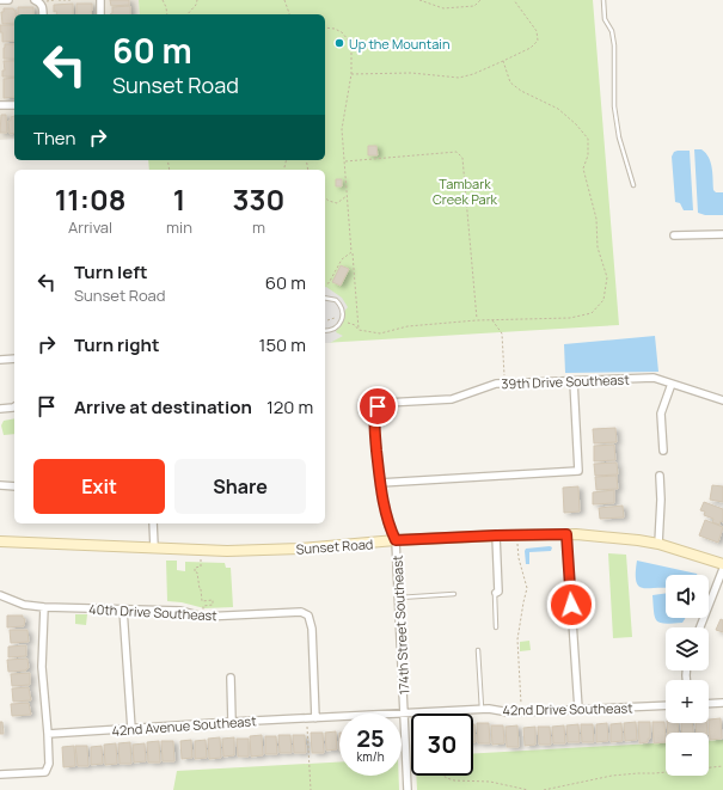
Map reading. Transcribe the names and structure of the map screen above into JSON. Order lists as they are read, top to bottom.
{
  "streets": {
    "street": [
      "39th Drive Southeast",
      "Sunset Road",
      "40th Drive Southeast",
      "174th Street Southeast",
      "42nd Drive Southeast",
      "42nd Avenue Southeast"
    ]
  },
  "crossings": [
    ["39th Drive Southeast", "174th Street Southeast"],
    ["Sunset Road", "174th Street Southeast"],
    ["40th Drive Southeast", "42nd Avenue Southeast"],
    ["174th Street Southeast", "42nd Drive Southeast"],
    ["174th Street Southeast", "42nd Avenue Southeast"],
    ["42nd Drive Southeast", "42nd Avenue Southeast"]
  ],
  "parks": ["Tambark Creek Park"],
  "places": ["Up the Mountain"],
  "page": {
    "turn": ["60 m", "Sunset Road"],
    "then": "Then",
    "eta": [
      "11:08",
      "Arrival",
      "1",
      "min",
      "330",
      "m"
    ],
    "list": [
      {
        "name": "Turn left",
        "note": "Sunset Road",
        "value": "60 m"
      },
      {
        "name": "Turn right",
        "value": "150 m"
      },
      {
        "name": "Arrive at destination",
        "value": "120 m"
      }
    ],
    "buttons": ["Exit", "Share"],
    "map_buttons": ["+", "−"],
    "speed": "25 km/h",
    "limit": "30"
  }
}
